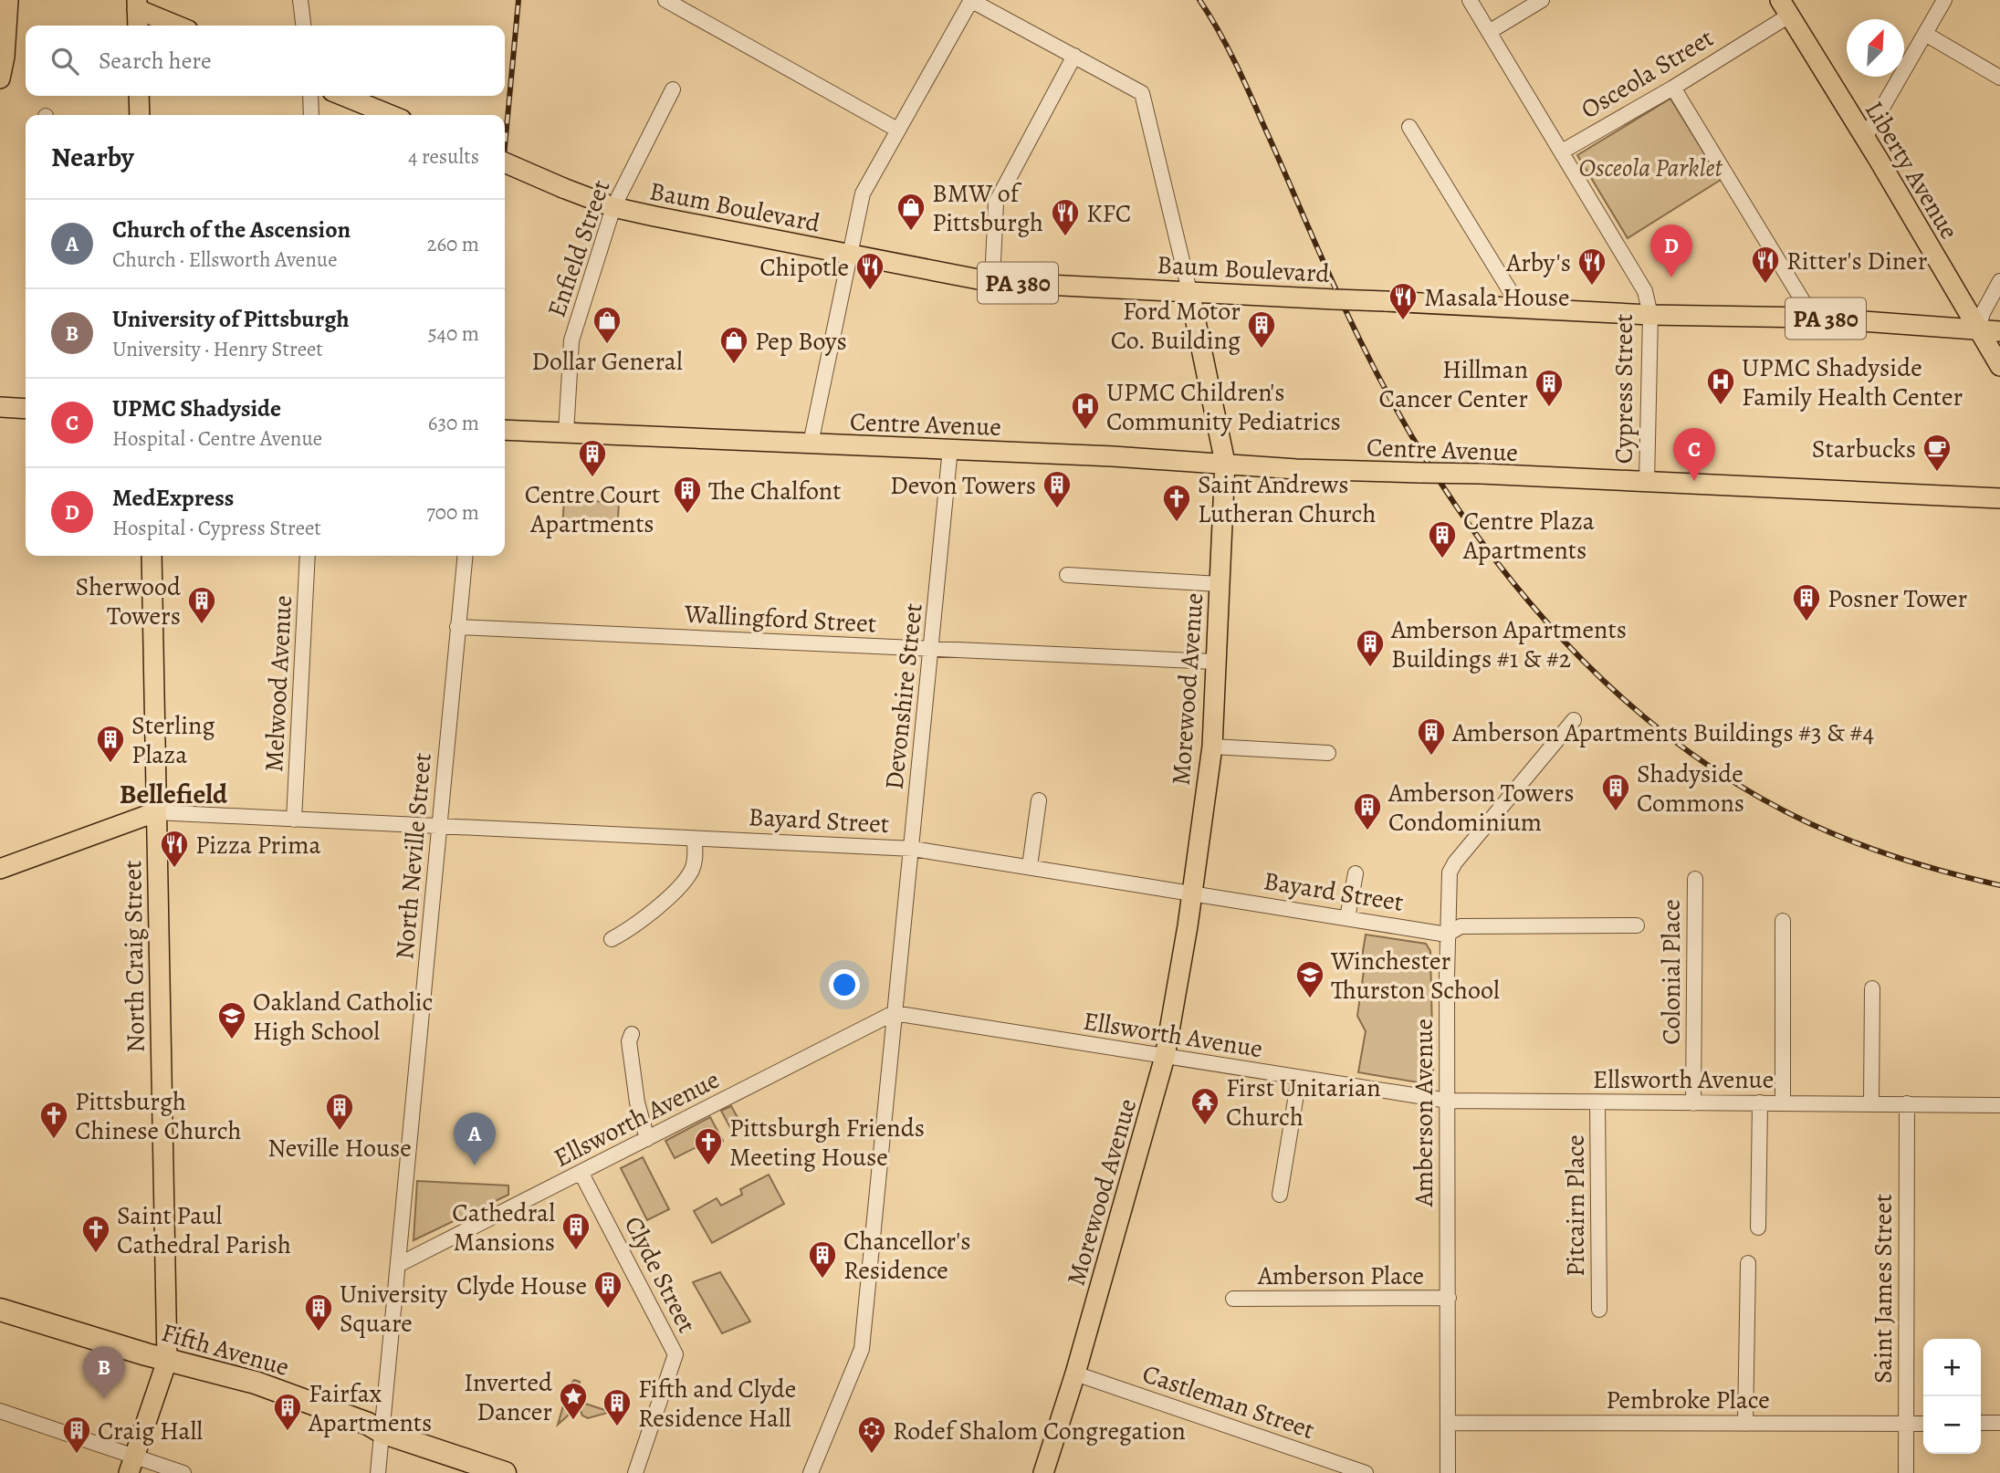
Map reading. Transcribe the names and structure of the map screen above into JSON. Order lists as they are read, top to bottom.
{
  "streets": {
    "highway": ["Fifth Avenue"],
    "main road": [
      "Liberty Avenue",
      "Baum Boulevard",
      "PA 380",
      "Centre Avenue",
      "Morewood Avenue",
      "Bayard Street",
      "North Craig Street"
    ],
    "street": [
      "Osceola Street",
      "Enfield Street",
      "Cypress Street",
      "Wallingford Street",
      "Melwood Avenue",
      "Devonshire Street",
      "North Neville Street",
      "Colonial Place",
      "Ellsworth Avenue",
      "Amberson Avenue",
      "Pitcairn Place",
      "Clyde Street",
      "Amberson Place",
      "Saint James Street",
      "Pembroke Place",
      "Castleman Street"
    ]
  },
  "crossings": [
    ["Osceola Street", "Liberty Avenue"],
    ["Osceola Street", "Cypress Street"],
    ["Liberty Avenue", "Baum Boulevard"],
    ["Baum Boulevard", "Enfield Street"],
    ["Baum Boulevard", "Cypress Street"],
    ["Baum Boulevard", "Morewood Avenue"],
    ["Enfield Street", "Centre Avenue"],
    ["Cypress Street", "Centre Avenue"],
    ["Centre Avenue", "Morewood Avenue"],
    ["Centre Avenue", "Devonshire Street"],
    ["Wallingford Street", "Morewood Avenue"],
    ["Wallingford Street", "Devonshire Street"],
    ["Wallingford Street", "North Neville Street"],
    ["Melwood Avenue", "Bayard Street"],
    ["Morewood Avenue", "Bayard Street"],
    ["Morewood Avenue", "Ellsworth Avenue"],
    ["Morewood Avenue", "Castleman Street"],
    ["Devonshire Street", "Bayard Street"],
    ["Devonshire Street", "Ellsworth Avenue"],
    ["Bayard Street", "North Neville Street"],
    ["Bayard Street", "North Craig Street"],
    ["Bayard Street", "Amberson Avenue"],
    ["North Neville Street", "Ellsworth Avenue"],
    ["North Neville Street", "Fifth Avenue"],
    ["North Craig Street", "Fifth Avenue"],
    ["Colonial Place", "Ellsworth Avenue"],
    ["Ellsworth Avenue", "Amberson Avenue"],
    ["Ellsworth Avenue", "Pitcairn Place"],
    ["Ellsworth Avenue", "Clyde Street"],
    ["Ellsworth Avenue", "Saint James Street"],
    ["Amberson Avenue", "Amberson Place"],
    ["Amberson Avenue", "Pembroke Place"],
    ["Saint James Street", "Pembroke Place"]
  ],
  "districts": ["Bellefield"],
  "parks": ["Osceola Parklet"],
  "places": {
    "shop": ["BMW of Pittsburgh", "Dollar General", "Pep Boys"],
    "restaurant": [
      "KFC",
      "Ritter's Diner",
      "Arby's",
      "Chipotle",
      "Masala House",
      "Pizza Prima"
    ],
    "building": [
      "Ford Motor Co. Building",
      "Hillman Cancer Center",
      "Centre Court Apartments",
      "Devon Towers",
      "The Chalfont",
      "Centre Plaza Apartments",
      "Posner Tower",
      "Sherwood Towers",
      "Amberson Apartments Buildings #1 & #2",
      "Amberson Apartments Buildings #3 & #4",
      "Sterling Plaza",
      "Shadyside Commons",
      "Amberson Towers Condominium",
      "Neville House",
      "Cathedral Mansions",
      "Chancellor's Residence",
      "Clyde House",
      "University Square",
      "Fifth and Clyde Residence Hall",
      "Fairfax Apartments",
      "Craig Hall"
    ],
    "hospital": ["UPMC Shadyside Family Health Center", "UPMC Children's Community Pediatrics"],
    "cafe": ["Starbucks"],
    "church": [
      "Saint Andrews Lutheran Church",
      "Pittsburgh Chinese Church",
      "Pittsburgh Friends Meeting House",
      "Saint Paul Cathedral Parish"
    ],
    "school or university": ["Winchester Thurston School", "Oakland Catholic High School"],
    "temple": ["First Unitarian Church"],
    "place": ["Inverted Dancer"],
    "synagogue": ["Rodef Shalom Congregation"]
  },
  "north": "top right",
  "page": {
    "search": "Search here",
    "heading": ["Nearby", "4 results"],
    "list": [
      {
        "mark": "A",
        "name": "Church of the Ascension",
        "note": "Church · Ellsworth Avenue",
        "value": "260 m"
      },
      {
        "mark": "B",
        "name": "University of Pittsburgh",
        "note": "University · Henry Street",
        "value": "540 m"
      },
      {
        "mark": "C",
        "name": "UPMC Shadyside",
        "note": "Hospital · Centre Avenue",
        "value": "630 m"
      },
      {
        "mark": "D",
        "name": "MedExpress",
        "note": "Hospital · Cypress Street",
        "value": "700 m"
      }
    ],
    "pins": [
      "D",
      "C",
      "A",
      "B"
    ],
    "map_buttons": ["+", "−"]
  }
}
